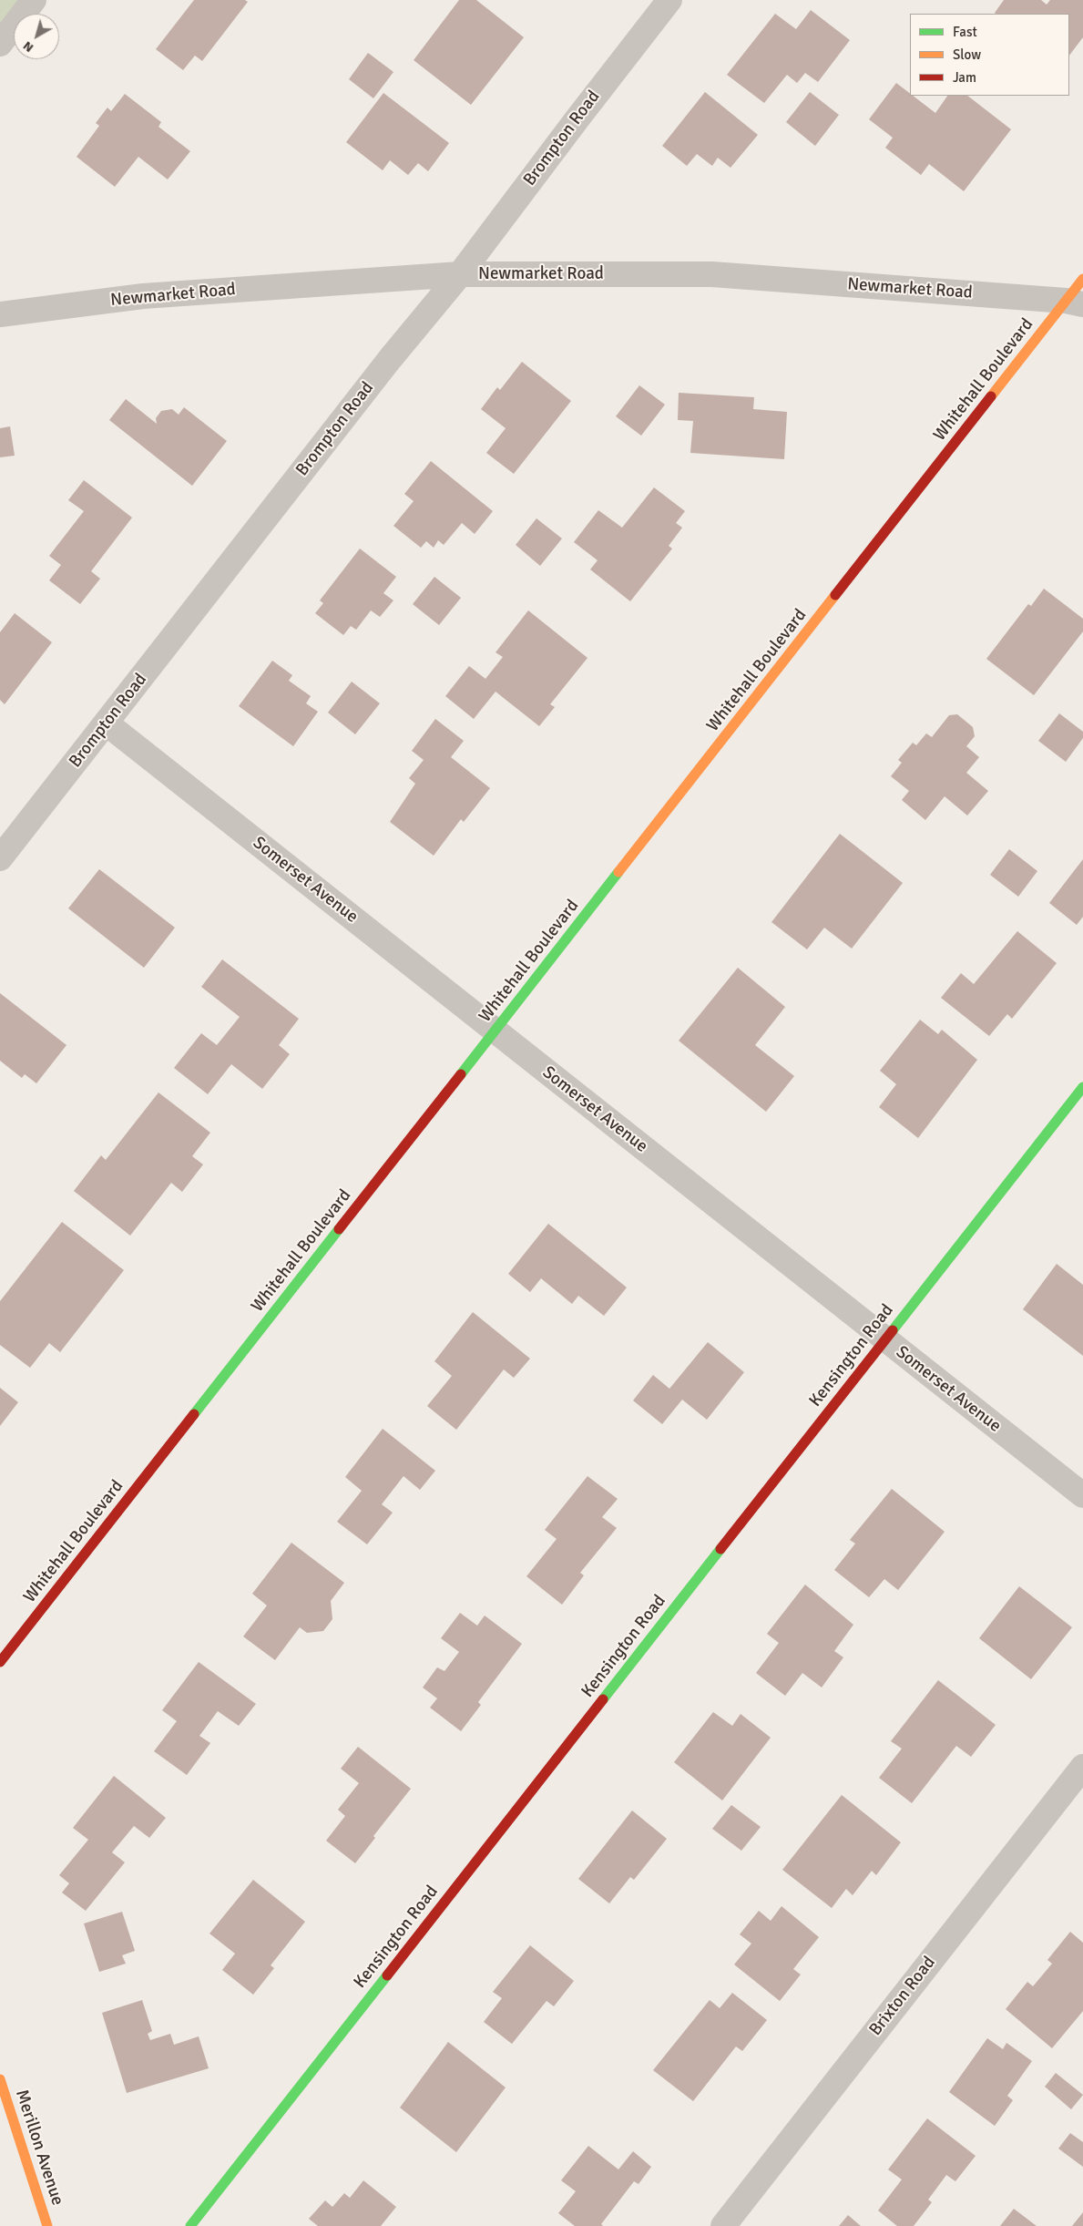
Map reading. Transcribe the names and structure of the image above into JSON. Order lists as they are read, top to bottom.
{
  "streets": {
    "street": [
      "Brompton Road",
      "Newmarket Road",
      "Whitehall Boulevard",
      "Somerset Avenue",
      "Kensington Road",
      "Brixton Road",
      "Merillon Avenue"
    ]
  },
  "crossings": [
    ["Brompton Road", "Newmarket Road"],
    ["Brompton Road", "Somerset Avenue"],
    ["Newmarket Road", "Whitehall Boulevard"],
    ["Whitehall Boulevard", "Somerset Avenue"],
    ["Somerset Avenue", "Kensington Road"]
  ],
  "legend": ["Fast", "Slow", "Jam"],
  "north": "bottom left"
}
